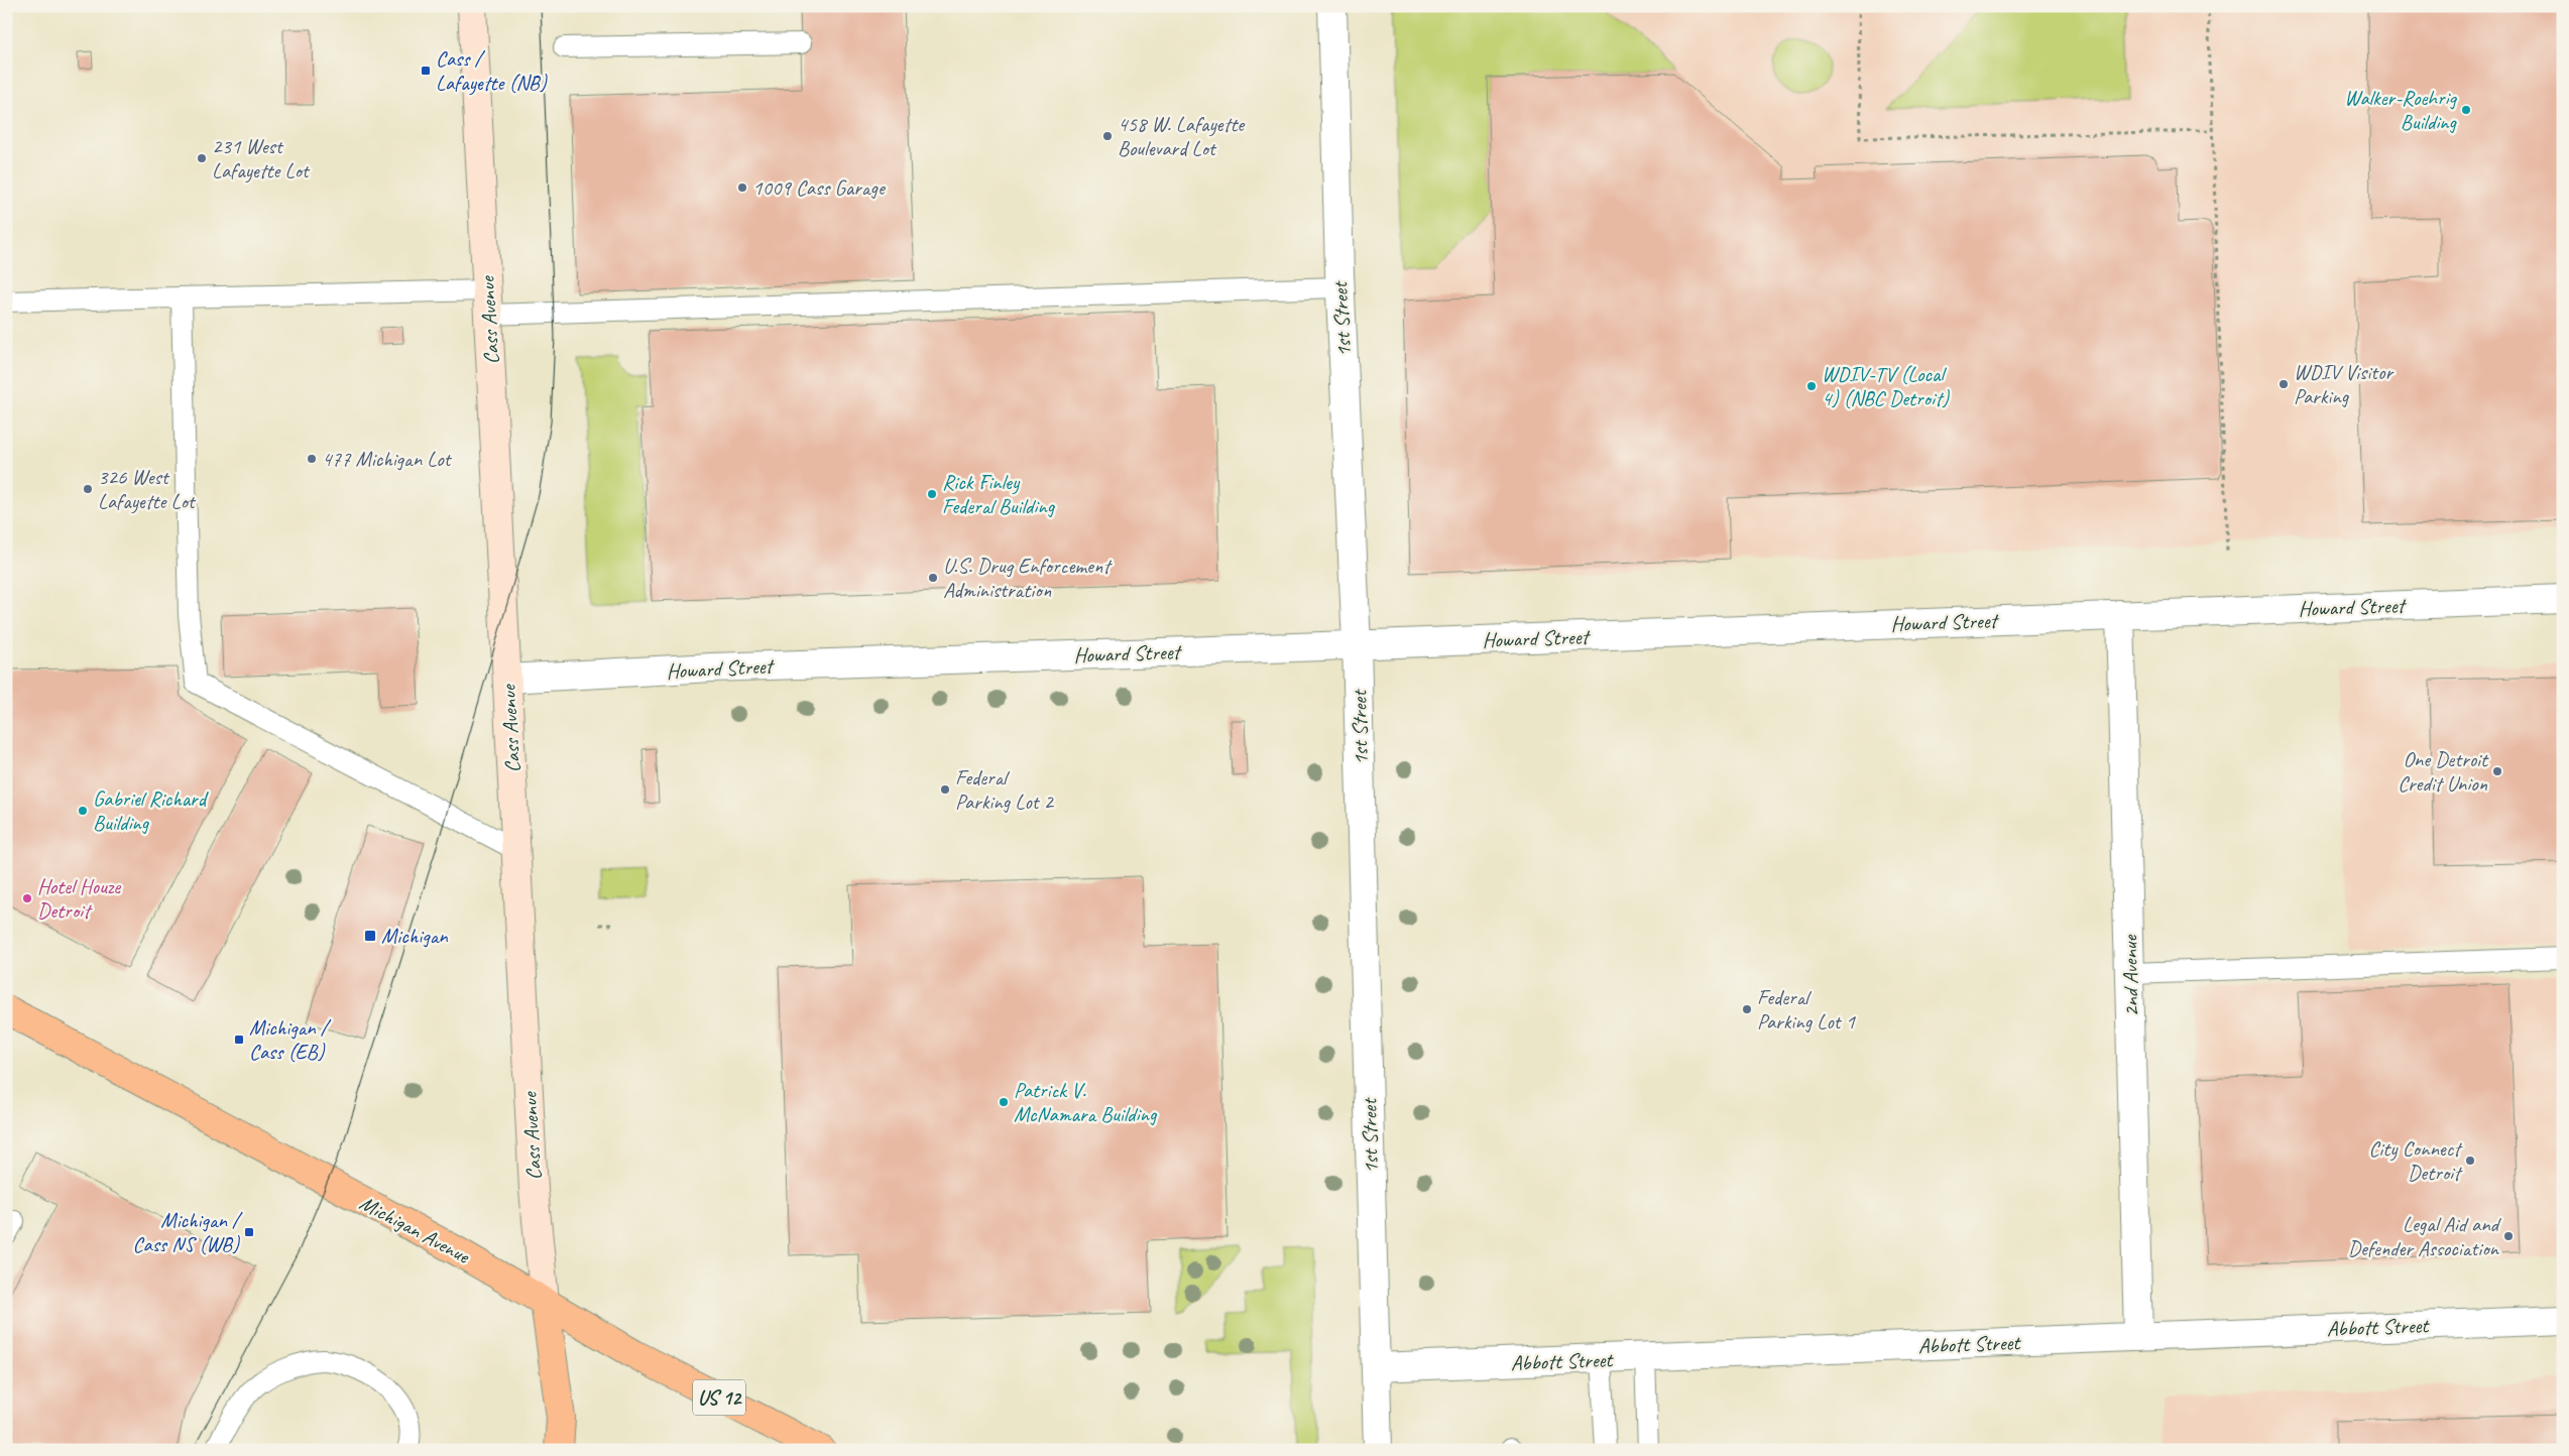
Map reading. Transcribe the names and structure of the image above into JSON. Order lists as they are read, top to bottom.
{
  "streets": {
    "main road": ["Cass Avenue", "Michigan Avenue", "US 12"],
    "street": [
      "1st Street",
      "Howard Street",
      "2nd Avenue",
      "Abbott Street"
    ]
  },
  "crossings": [
    ["1st Street", "Howard Street"],
    ["1st Street", "Abbott Street"],
    ["Cass Avenue", "Howard Street"],
    ["Cass Avenue", "Michigan Avenue"],
    ["Howard Street", "2nd Avenue"],
    ["2nd Avenue", "Abbott Street"]
  ],
  "places": {
    "transit": [
      "Cass / Lafayette (NB)",
      "Michigan",
      "Michigan / Cass (EB)",
      "Michigan / Cass NS (WB)"
    ],
    "other": [
      "Walker-Roehrig Building",
      "458 W. Lafayette Boulevard Lot",
      "231 West Lafayette Lot",
      "1009 Cass Garage",
      "WDIV Visitor Parking",
      "WDIV-TV (Local 4) (NBC Detroit)",
      "477 Michigan Lot",
      "326 West Lafayette Lot",
      "Rick Finley Federal Building",
      "U.S. Drug Enforcement Administration",
      "One Detroit Credit Union",
      "Federal Parking Lot 2",
      "Gabriel Richard Building",
      "Hotel Houze Detroit",
      "Federal Parking Lot 1",
      "Patrick V. McNamara Building",
      "City Connect Detroit",
      "Legal Aid and Defender Association"
    ]
  }
}
